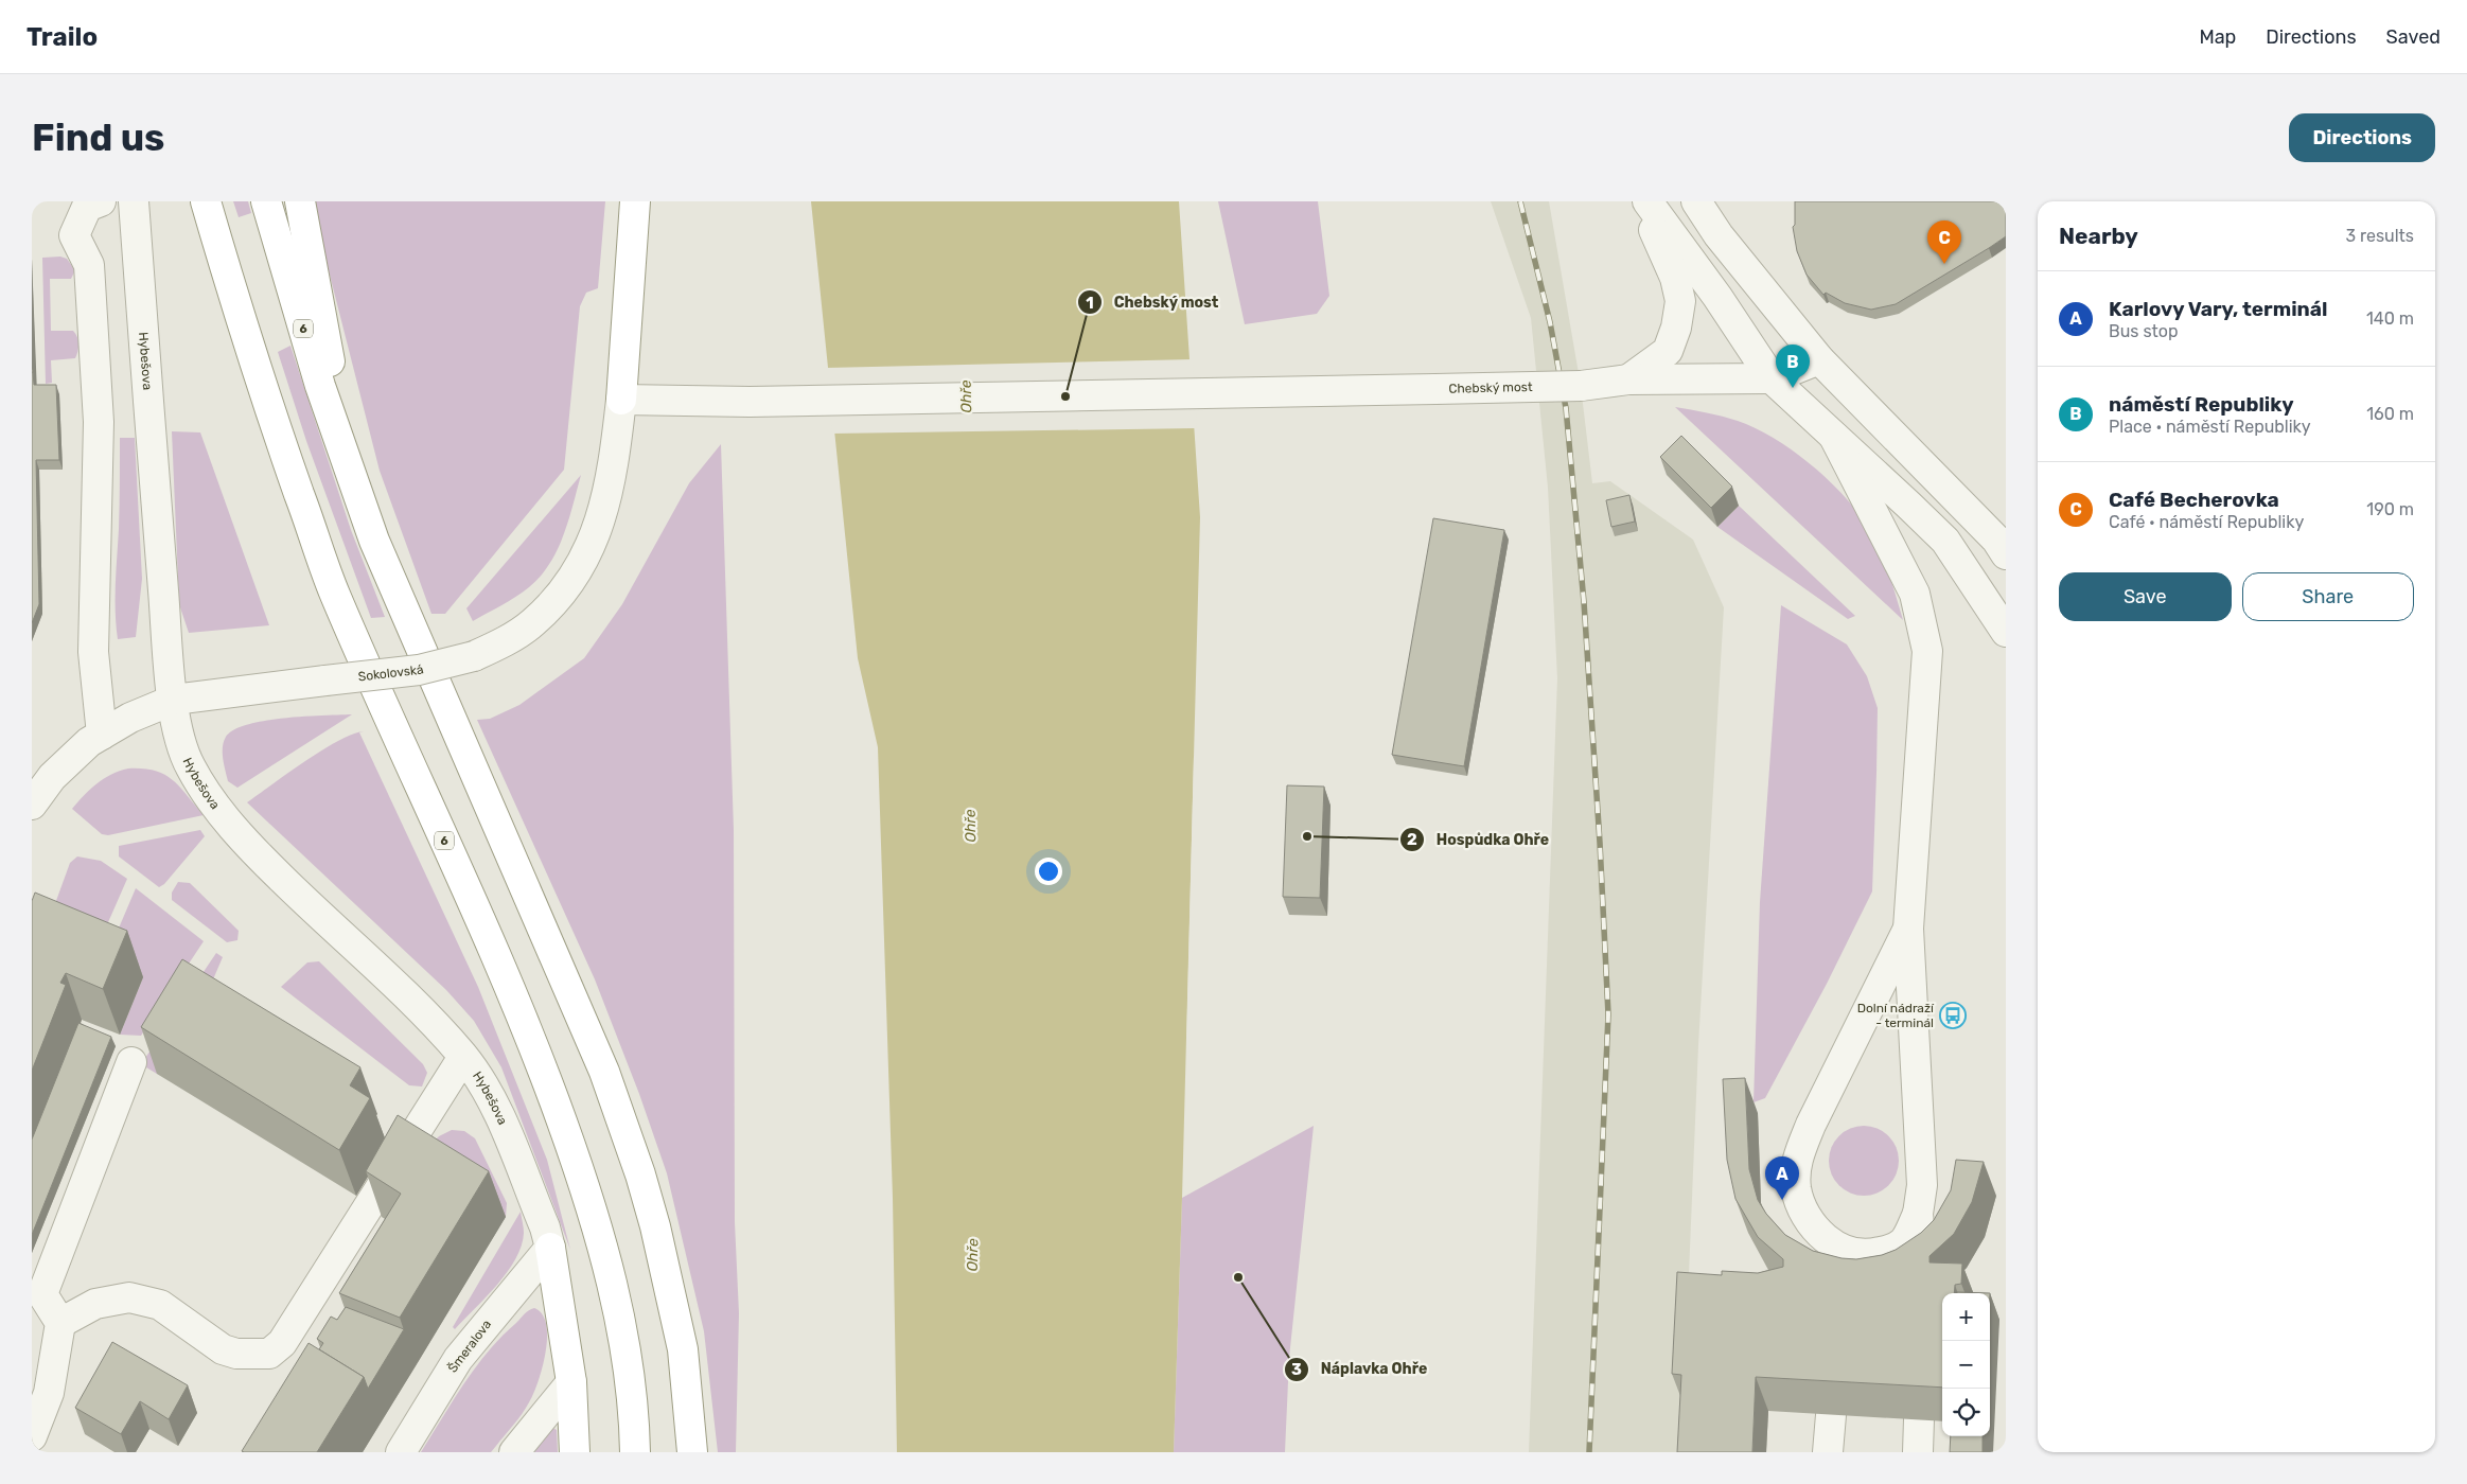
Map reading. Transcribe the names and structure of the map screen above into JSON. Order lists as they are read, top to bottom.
{
  "streets": {
    "highway": ["6"],
    "street": [
      "Hybešova",
      "Chebský most",
      "Sokolovská",
      "Šmeralova"
    ]
  },
  "crossings": [
    ["Hybešova", "Sokolovská"],
    ["Hybešova", "Šmeralova"],
    ["Chebský most", "Sokolovská"]
  ],
  "water": ["Ohře"],
  "places": {
    "other": ["Chebský most", "Hospůdka Ohře", "Náplavka Ohře"],
    "bus stop": ["Dolní nádraží - terminál"]
  },
  "page": {
    "header": "Trailo",
    "nav": ["Map", "Directions", "Saved"],
    "buttons": [
      "Directions",
      ["Save", "Share"]
    ],
    "title": "Find us",
    "heading": ["Nearby", "3 results"],
    "pins": ["C", "B", "A"],
    "list": [
      {
        "mark": "A",
        "name": "Karlovy Vary, terminál",
        "note": "Bus stop",
        "value": "140 m"
      },
      {
        "mark": "B",
        "name": "náměstí Republiky",
        "note": "Place · náměstí Republiky",
        "value": "160 m"
      },
      {
        "mark": "C",
        "name": "Café Becherovka",
        "note": "Café · náměstí Republiky",
        "value": "190 m"
      }
    ],
    "map_buttons": ["+", "−"]
  }
}
